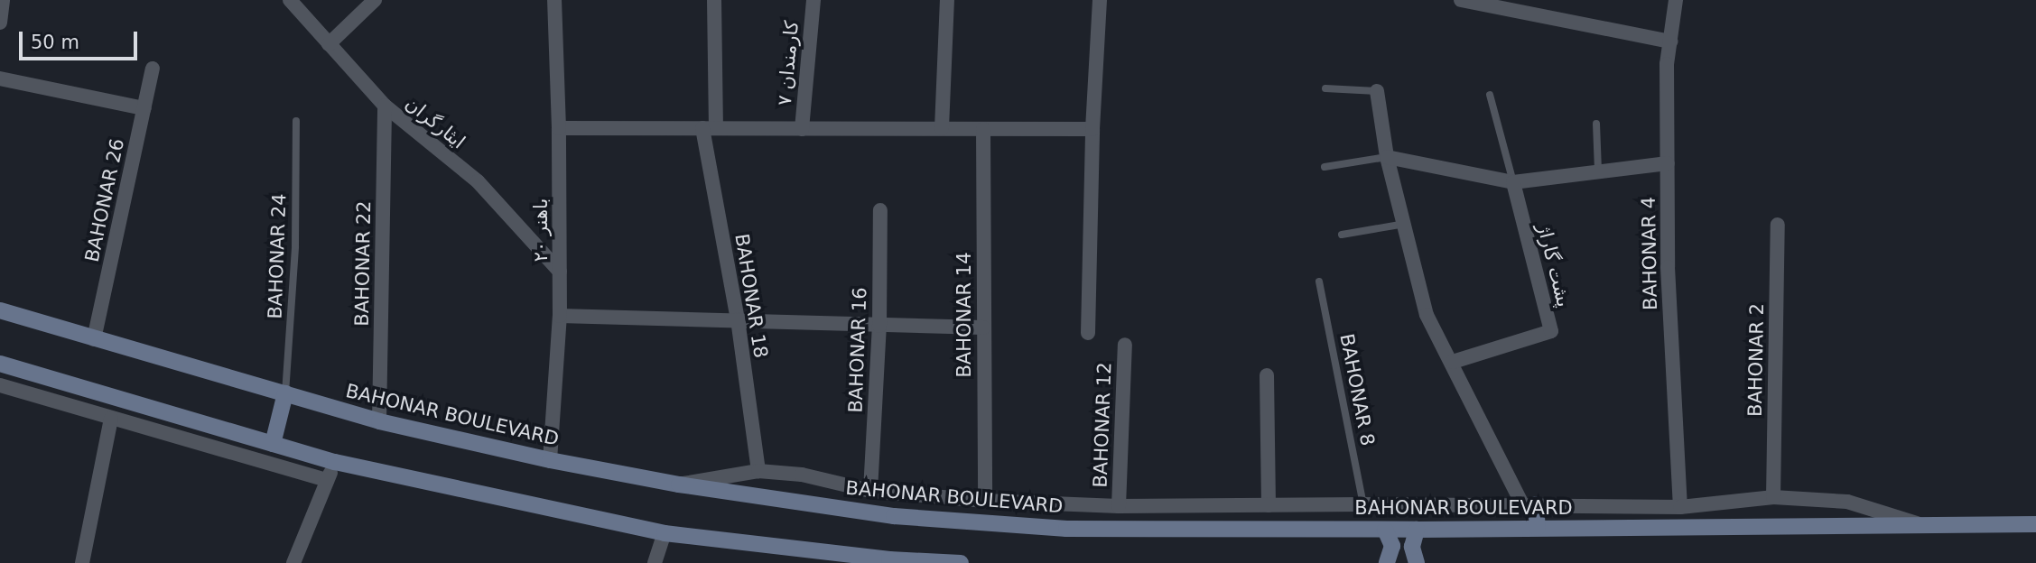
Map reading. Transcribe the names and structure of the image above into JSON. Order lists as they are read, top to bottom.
{
  "streets": {
    "main road": ["BAHONAR BOULEVARD"],
    "street": [
      "کارمندان ۷",
      "ایثارگران",
      "BAHONAR 26",
      "باهنر ۲۰",
      "BAHONAR 4",
      "BAHONAR 22",
      "پشت گاراژ",
      "BAHONAR 18",
      "BAHONAR 14",
      "BAHONAR 16",
      "BAHONAR 2",
      "BAHONAR 12"
    ],
    "lane": ["BAHONAR 24", "BAHONAR 8"]
  },
  "crossings": [
    ["ایثارگران", "باهنر ۲۰"],
    ["ایثارگران", "BAHONAR 22"],
    ["BAHONAR 26", "BAHONAR BOULEVARD"],
    ["باهنر ۲۰", "BAHONAR BOULEVARD"],
    ["BAHONAR 24", "BAHONAR BOULEVARD"],
    ["BAHONAR 22", "BAHONAR BOULEVARD"]
  ],
  "scale_bar": "50 m"
}
